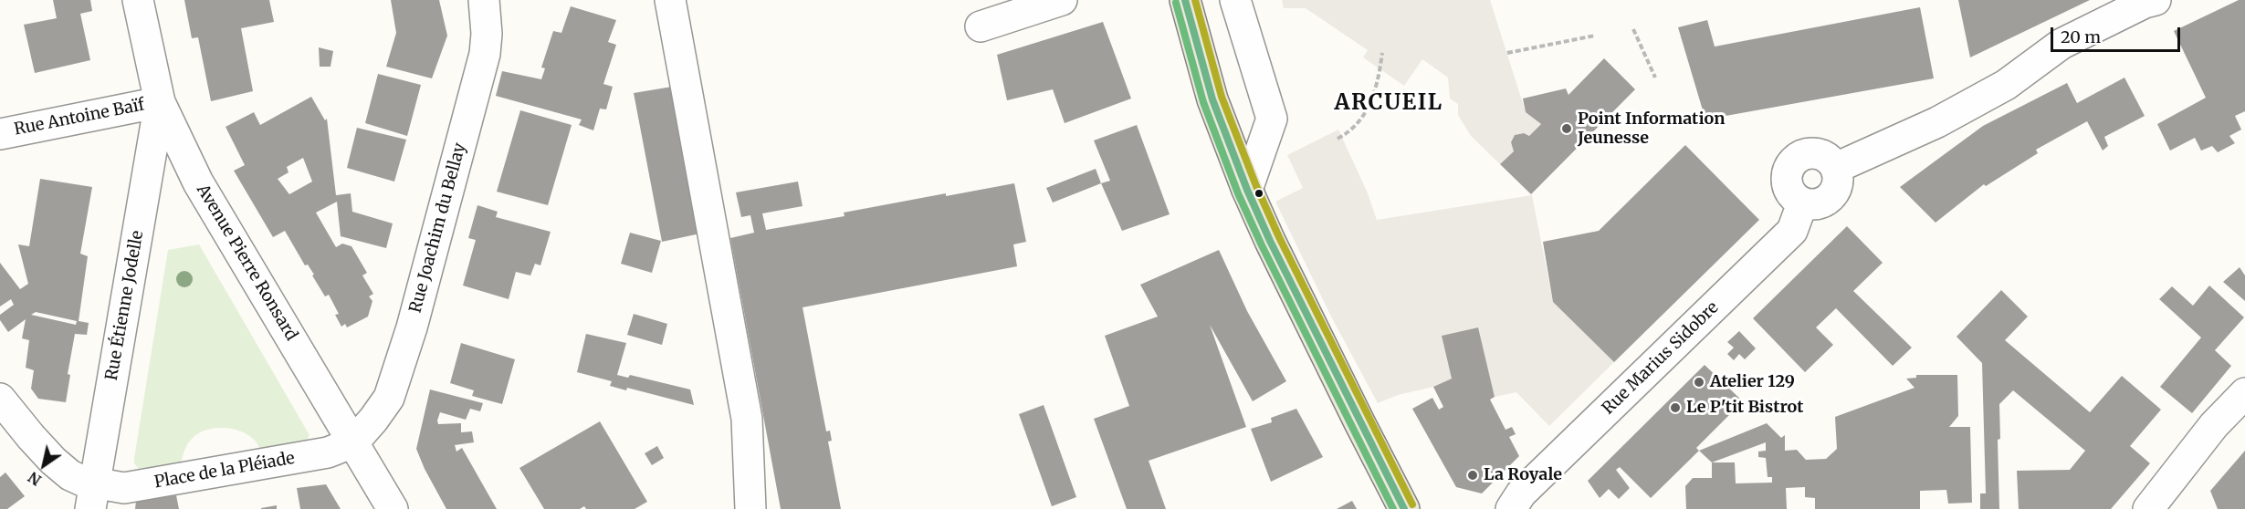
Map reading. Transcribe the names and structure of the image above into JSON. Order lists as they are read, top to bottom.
{
  "streets": {
    "street": [
      "Rue Antoine Baïf",
      "Rue Joachim du Bellay",
      "Avenue Pierre Ronsard",
      "Rue Étienne Jodelle",
      "Rue Marius Sidobre",
      "Place de la Pléiade"
    ]
  },
  "crossings": [
    ["Rue Antoine Baïf", "Avenue Pierre Ronsard"],
    ["Rue Antoine Baïf", "Rue Étienne Jodelle"],
    ["Rue Joachim du Bellay", "Avenue Pierre Ronsard"],
    ["Rue Joachim du Bellay", "Place de la Pléiade"],
    ["Avenue Pierre Ronsard", "Rue Étienne Jodelle"],
    ["Avenue Pierre Ronsard", "Place de la Pléiade"],
    ["Rue Étienne Jodelle", "Place de la Pléiade"]
  ],
  "districts": ["ARCUEIL"],
  "places": [
    "Point Information Jeunesse",
    "Atelier 129",
    "Le P'tit Bistrot",
    "La Royale"
  ],
  "scale_bar": "20 m",
  "north": "bottom left"
}
